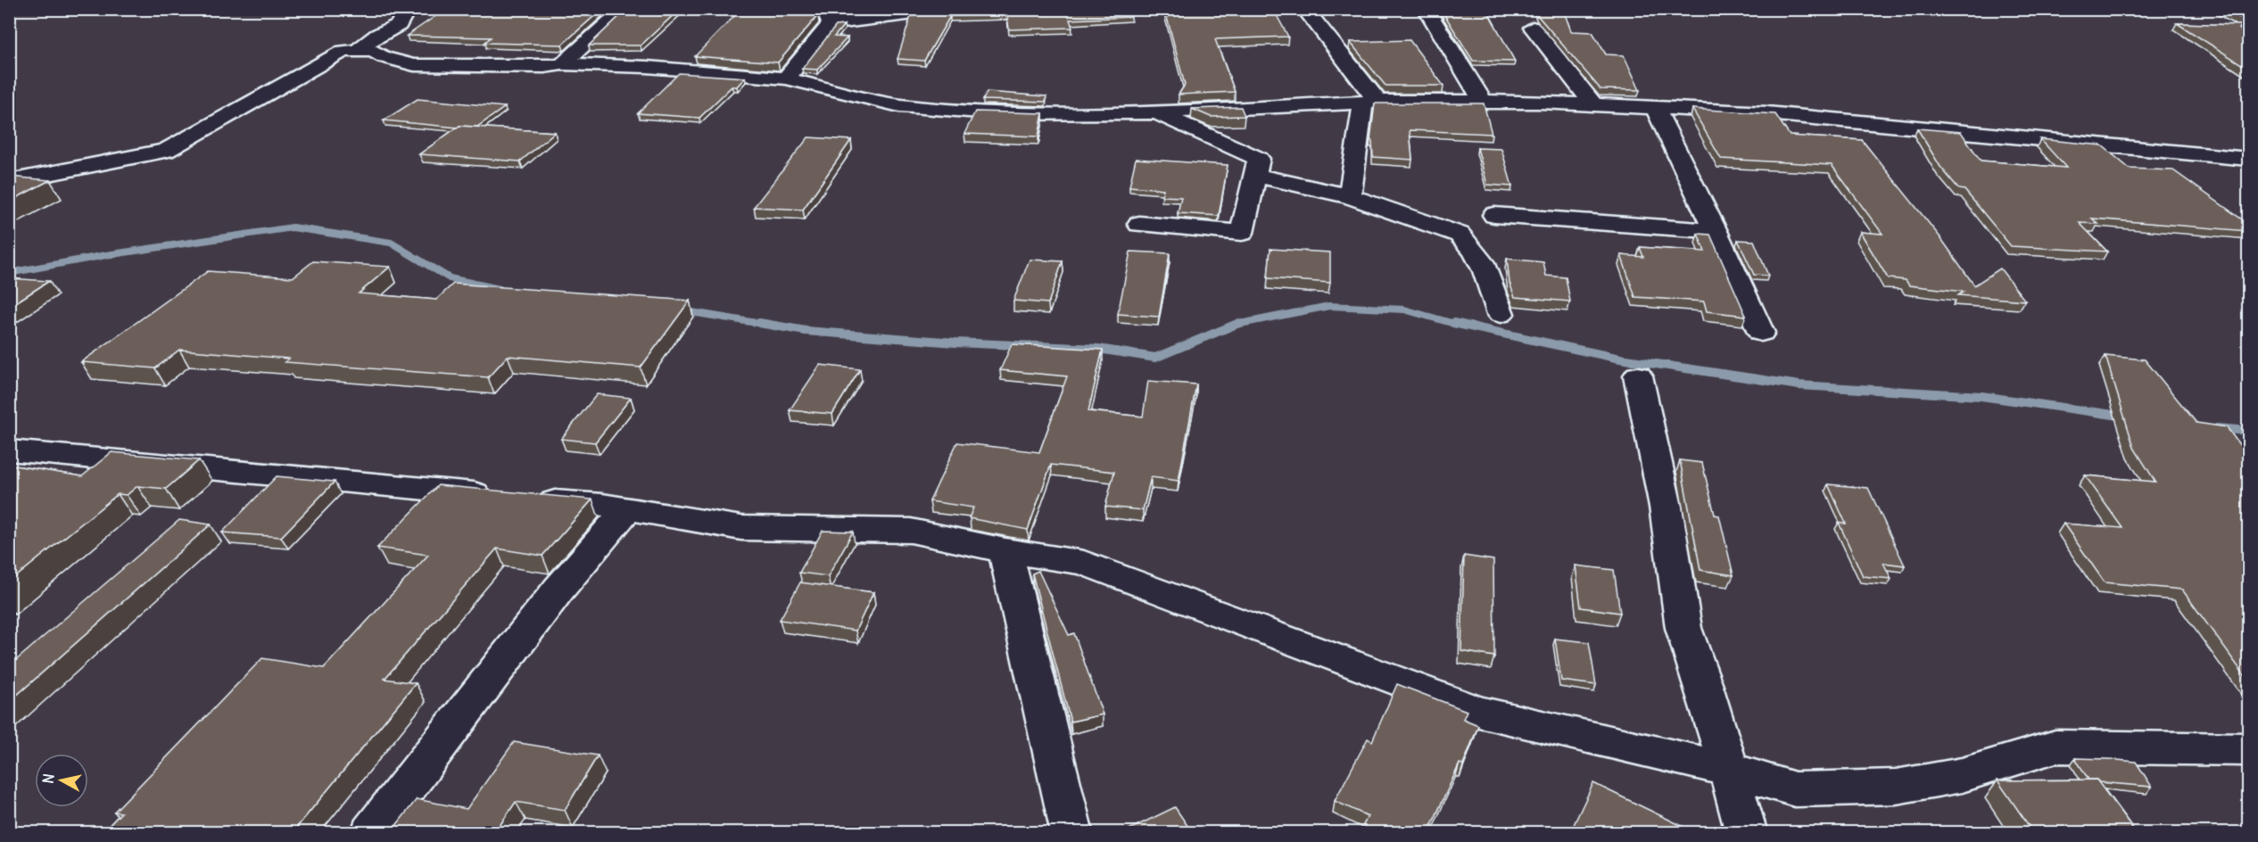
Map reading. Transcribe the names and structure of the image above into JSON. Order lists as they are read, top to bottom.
{
  "north": "left"
}
